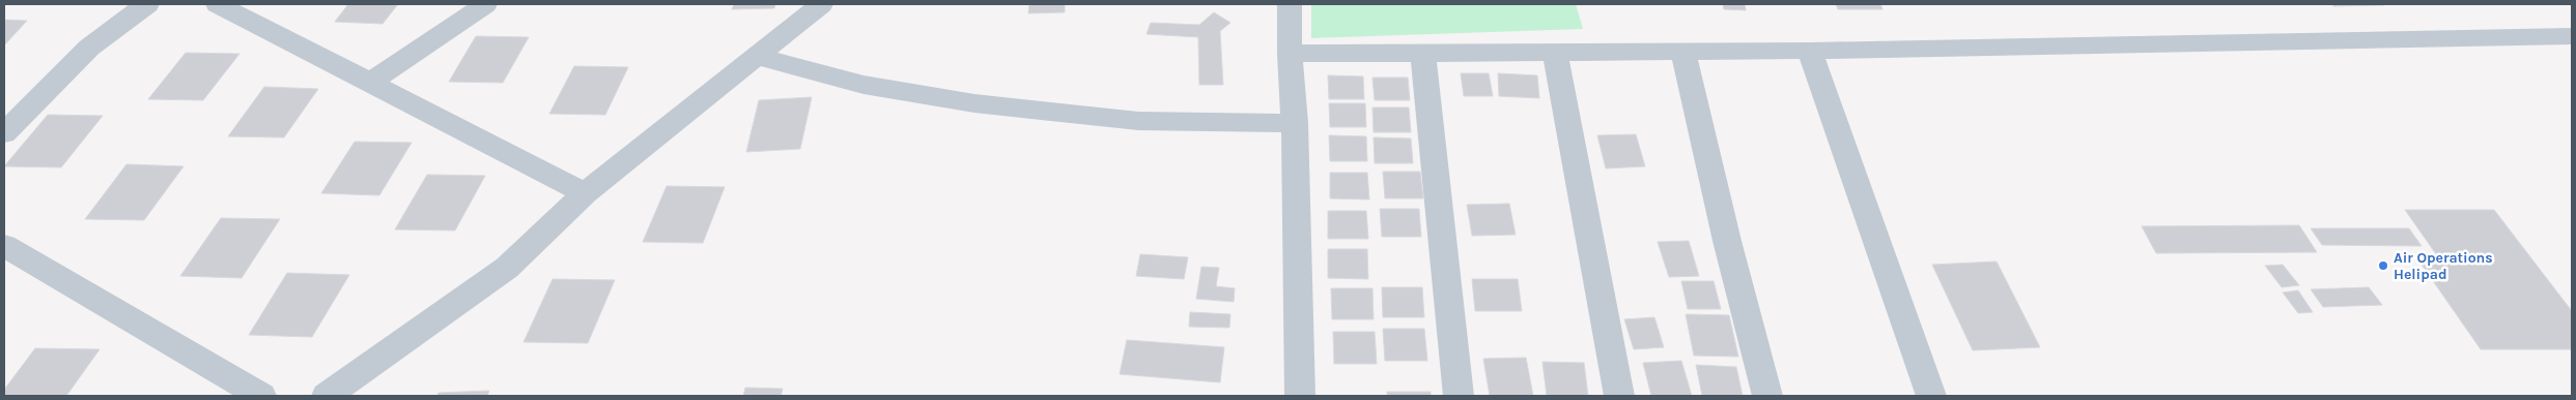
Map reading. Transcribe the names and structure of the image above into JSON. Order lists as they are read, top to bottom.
{
  "places": ["Air Operations Helipad"]
}
